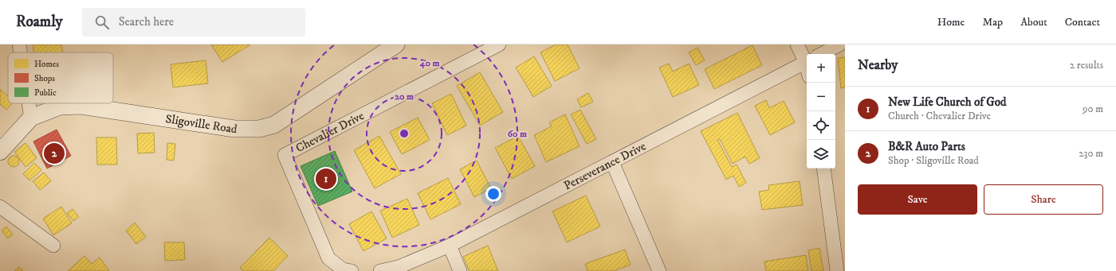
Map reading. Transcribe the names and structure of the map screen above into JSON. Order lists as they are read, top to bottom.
{
  "streets": {
    "street": ["Sligoville Road", "Chevalier Drive", "Perseverance Drive"]
  },
  "legend": ["Homes", "Shops", "Public"],
  "page": {
    "header": "Roamly",
    "search": "Search here",
    "nav": [
      "Home",
      "Map",
      "About",
      "Contact"
    ],
    "heading": ["Nearby", "2 results"],
    "map_buttons": ["+", "−"],
    "list": [
      {
        "mark": "1",
        "name": "New Life Church of God",
        "note": "Church · Chevalier Drive",
        "value": "90 m"
      },
      {
        "mark": "2",
        "name": "B&R Auto Parts",
        "note": "Shop · Sligoville Road",
        "value": "230 m"
      }
    ],
    "pins": ["2", "1"],
    "buttons": ["Save", "Share"]
  },
  "rings": ["40 m", "20 m", "60 m"]
}
